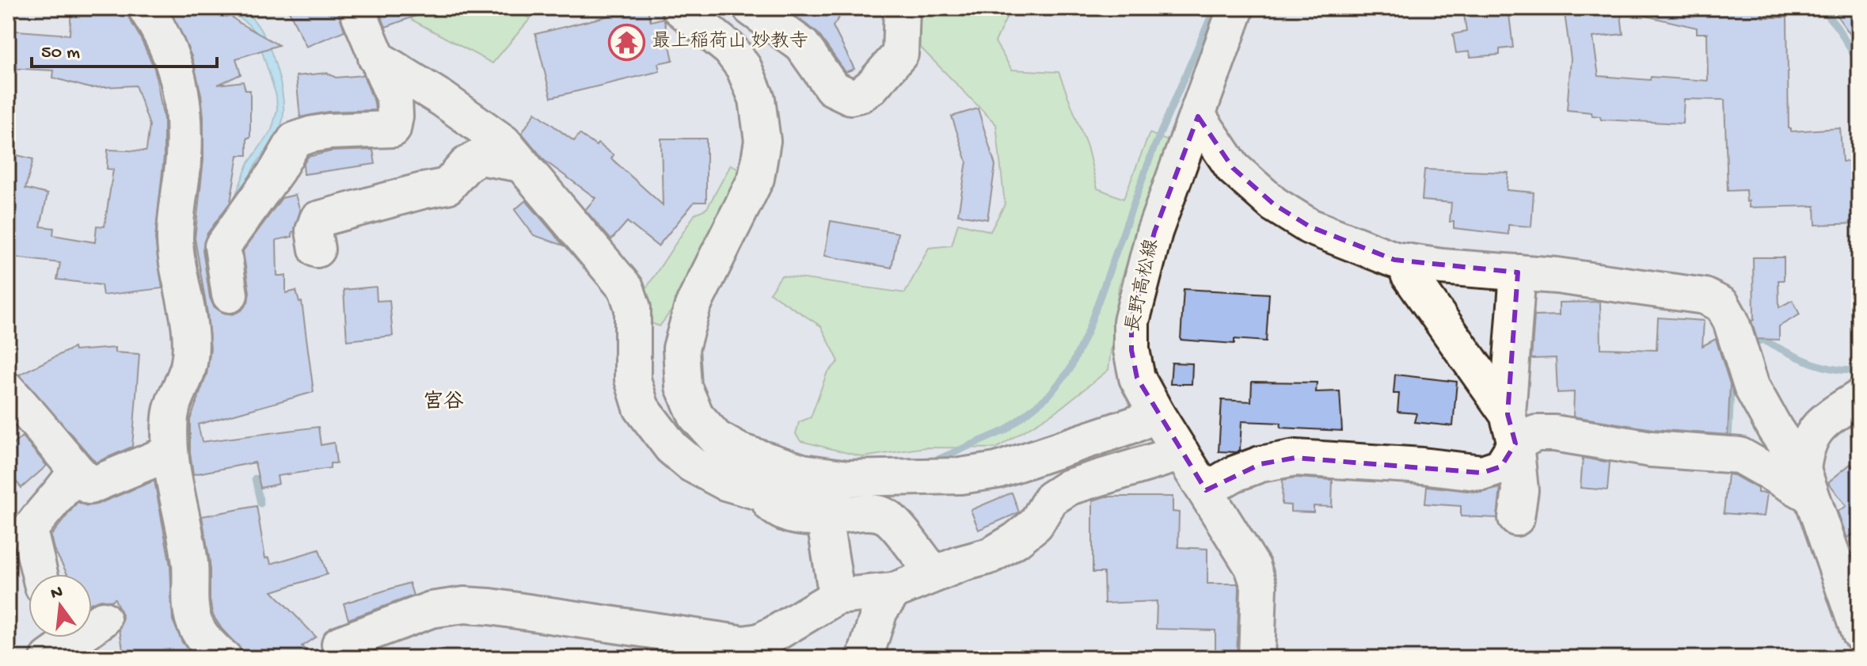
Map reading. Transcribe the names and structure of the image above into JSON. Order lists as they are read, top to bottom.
{
  "streets": {
    "street": ["長野高松線"]
  },
  "districts": ["宮谷"],
  "places": {
    "temple": ["最上稲荷山 妙教寺"]
  },
  "scale_bar": "50 m",
  "north": "top"
}
